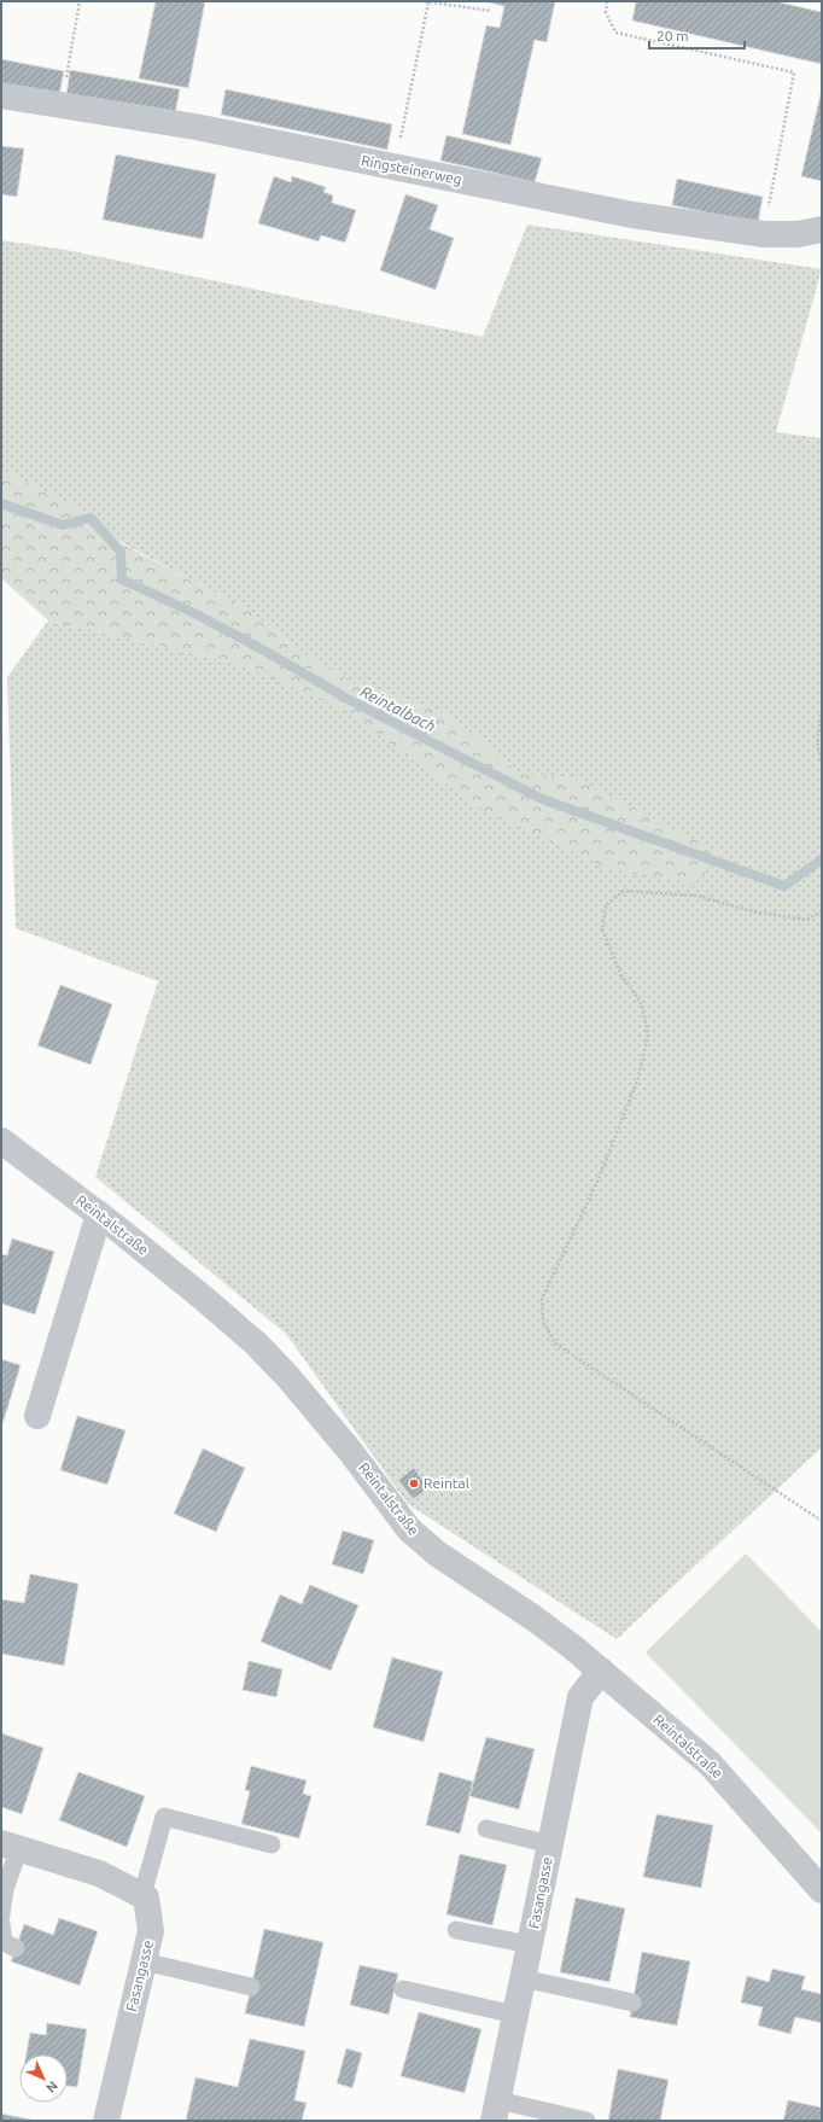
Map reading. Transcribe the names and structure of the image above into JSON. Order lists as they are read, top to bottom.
{
  "streets": {
    "street": ["Ringsteinerweg", "Reintalstraße", "Fasangasse"]
  },
  "crossings": [
    ["Reintalstraße", "Fasangasse"]
  ],
  "water": ["Reintalbach"],
  "places": ["Reintal"],
  "scale_bar": "20 m",
  "north": "bottom right"
}
